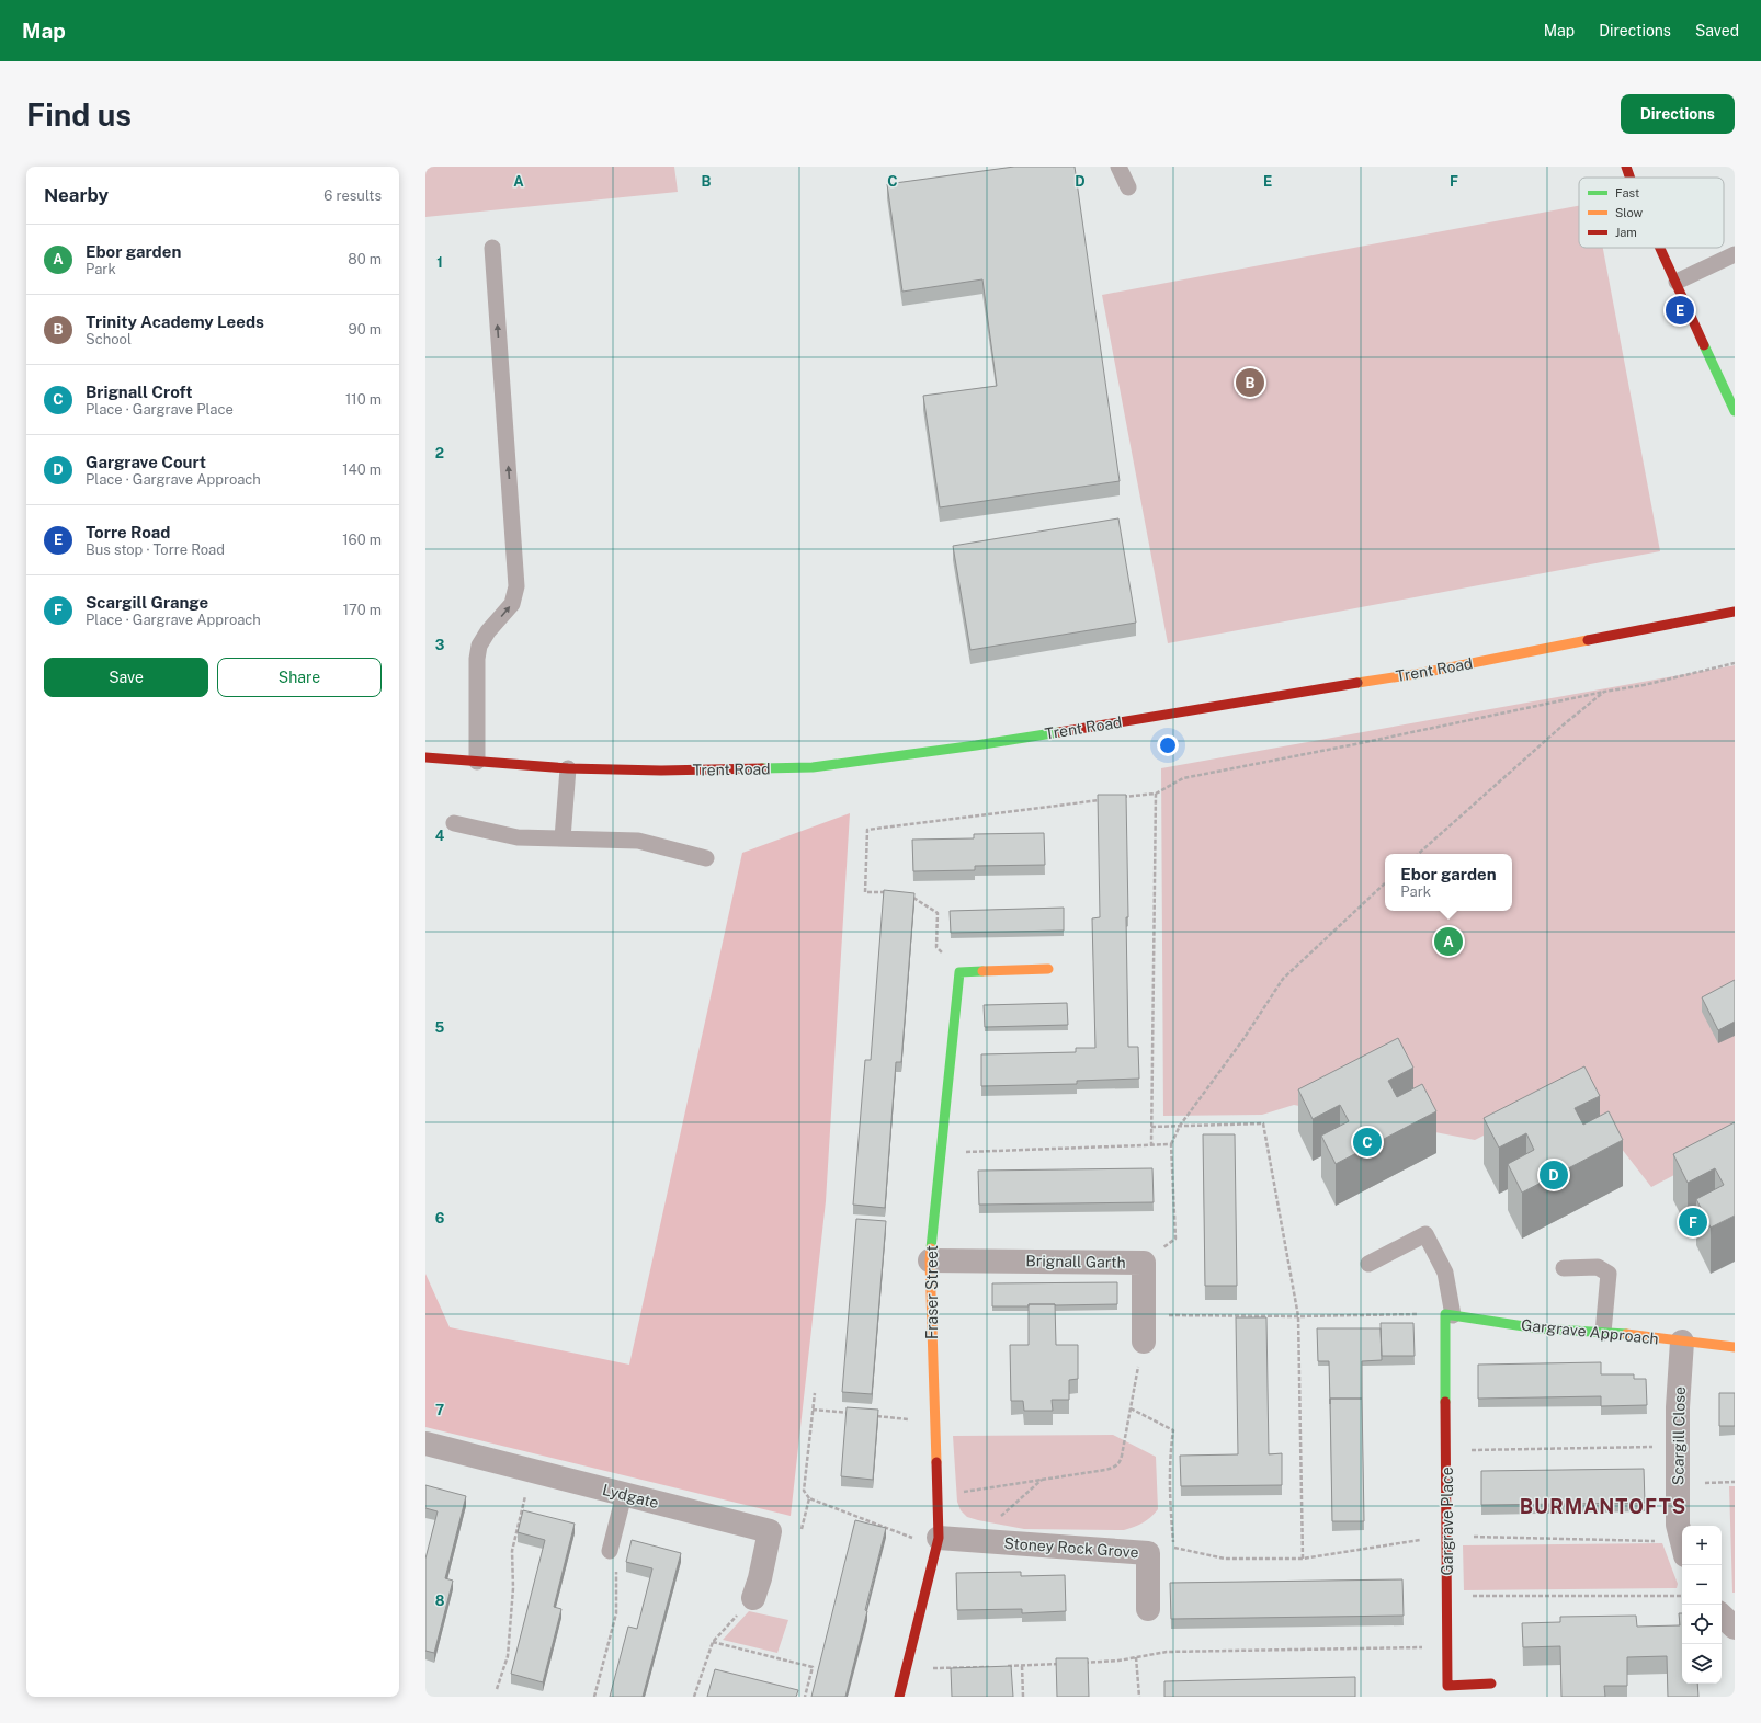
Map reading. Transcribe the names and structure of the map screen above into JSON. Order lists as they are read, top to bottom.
{
  "streets": {
    "street": [
      "Trent Road",
      "Brignall Garth",
      "Fraser Street",
      "Gargrave Approach",
      "Scargill Close",
      "Lydgate",
      "Gargrave Place",
      "Stoney Rock Grove"
    ]
  },
  "crossings": [
    ["Brignall Garth", "Fraser Street"],
    ["Fraser Street", "Stoney Rock Grove"],
    ["Gargrave Approach", "Scargill Close"],
    ["Gargrave Approach", "Gargrave Place"]
  ],
  "districts": ["BURMANTOFTS"],
  "legend": ["Fast", "Slow", "Jam"],
  "page": {
    "header": "Map",
    "nav": ["Map", "Directions", "Saved"],
    "buttons": [
      "Directions",
      ["Save", "Share"]
    ],
    "title": "Find us",
    "heading": ["Nearby", "6 results"],
    "list": [
      {
        "mark": "A",
        "name": "Ebor garden",
        "note": "Park",
        "value": "80 m"
      },
      {
        "mark": "B",
        "name": "Trinity Academy Leeds",
        "note": "School",
        "value": "90 m"
      },
      {
        "mark": "C",
        "name": "Brignall Croft",
        "note": "Place · Gargrave Place",
        "value": "110 m"
      },
      {
        "mark": "D",
        "name": "Gargrave Court",
        "note": "Place · Gargrave Approach",
        "value": "140 m"
      },
      {
        "mark": "E",
        "name": "Torre Road",
        "note": "Bus stop · Torre Road",
        "value": "160 m"
      },
      {
        "mark": "F",
        "name": "Scargill Grange",
        "note": "Place · Gargrave Approach",
        "value": "170 m"
      }
    ],
    "pins": [
      "E",
      "B",
      "A",
      "C",
      "D",
      "F"
    ],
    "popup": ["Ebor garden", "Park"],
    "map_buttons": ["+", "−"]
  },
  "grid": {
    "columns": [
      "A",
      "B",
      "C",
      "D",
      "E",
      "F"
    ],
    "rows": [
      "1",
      "2",
      "3",
      "4",
      "5",
      "6",
      "7",
      "8"
    ]
  }
}
